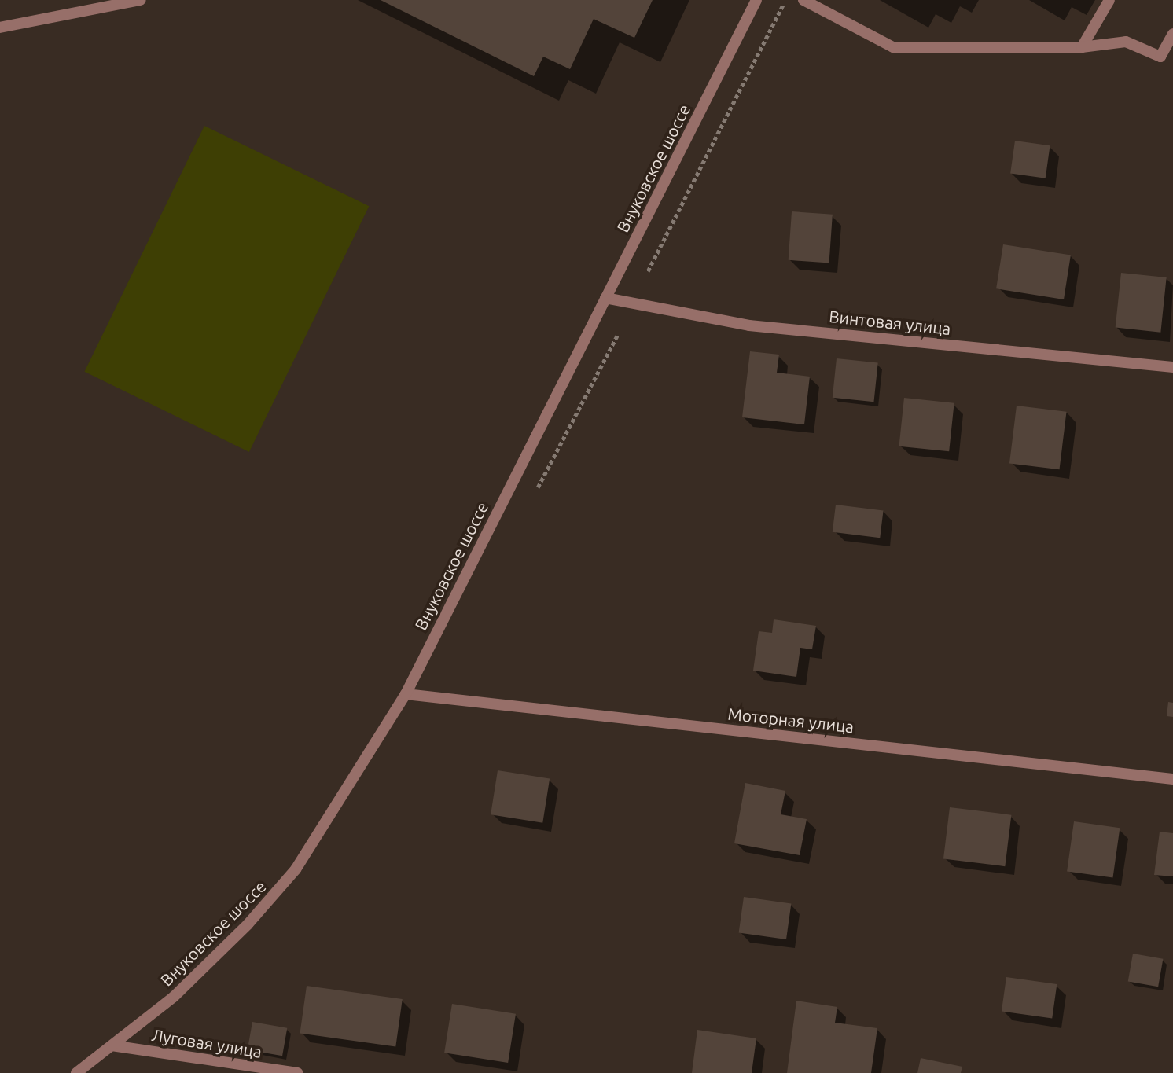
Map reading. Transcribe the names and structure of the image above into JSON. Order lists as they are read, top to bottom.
{
  "streets": {
    "street": [
      "Внуковское шоссе",
      "Винтовая улица",
      "Моторная улица",
      "Луговая улица"
    ]
  },
  "crossings": [
    ["Внуковское шоссе", "Винтовая улица"],
    ["Внуковское шоссе", "Моторная улица"],
    ["Внуковское шоссе", "Луговая улица"]
  ]
}
